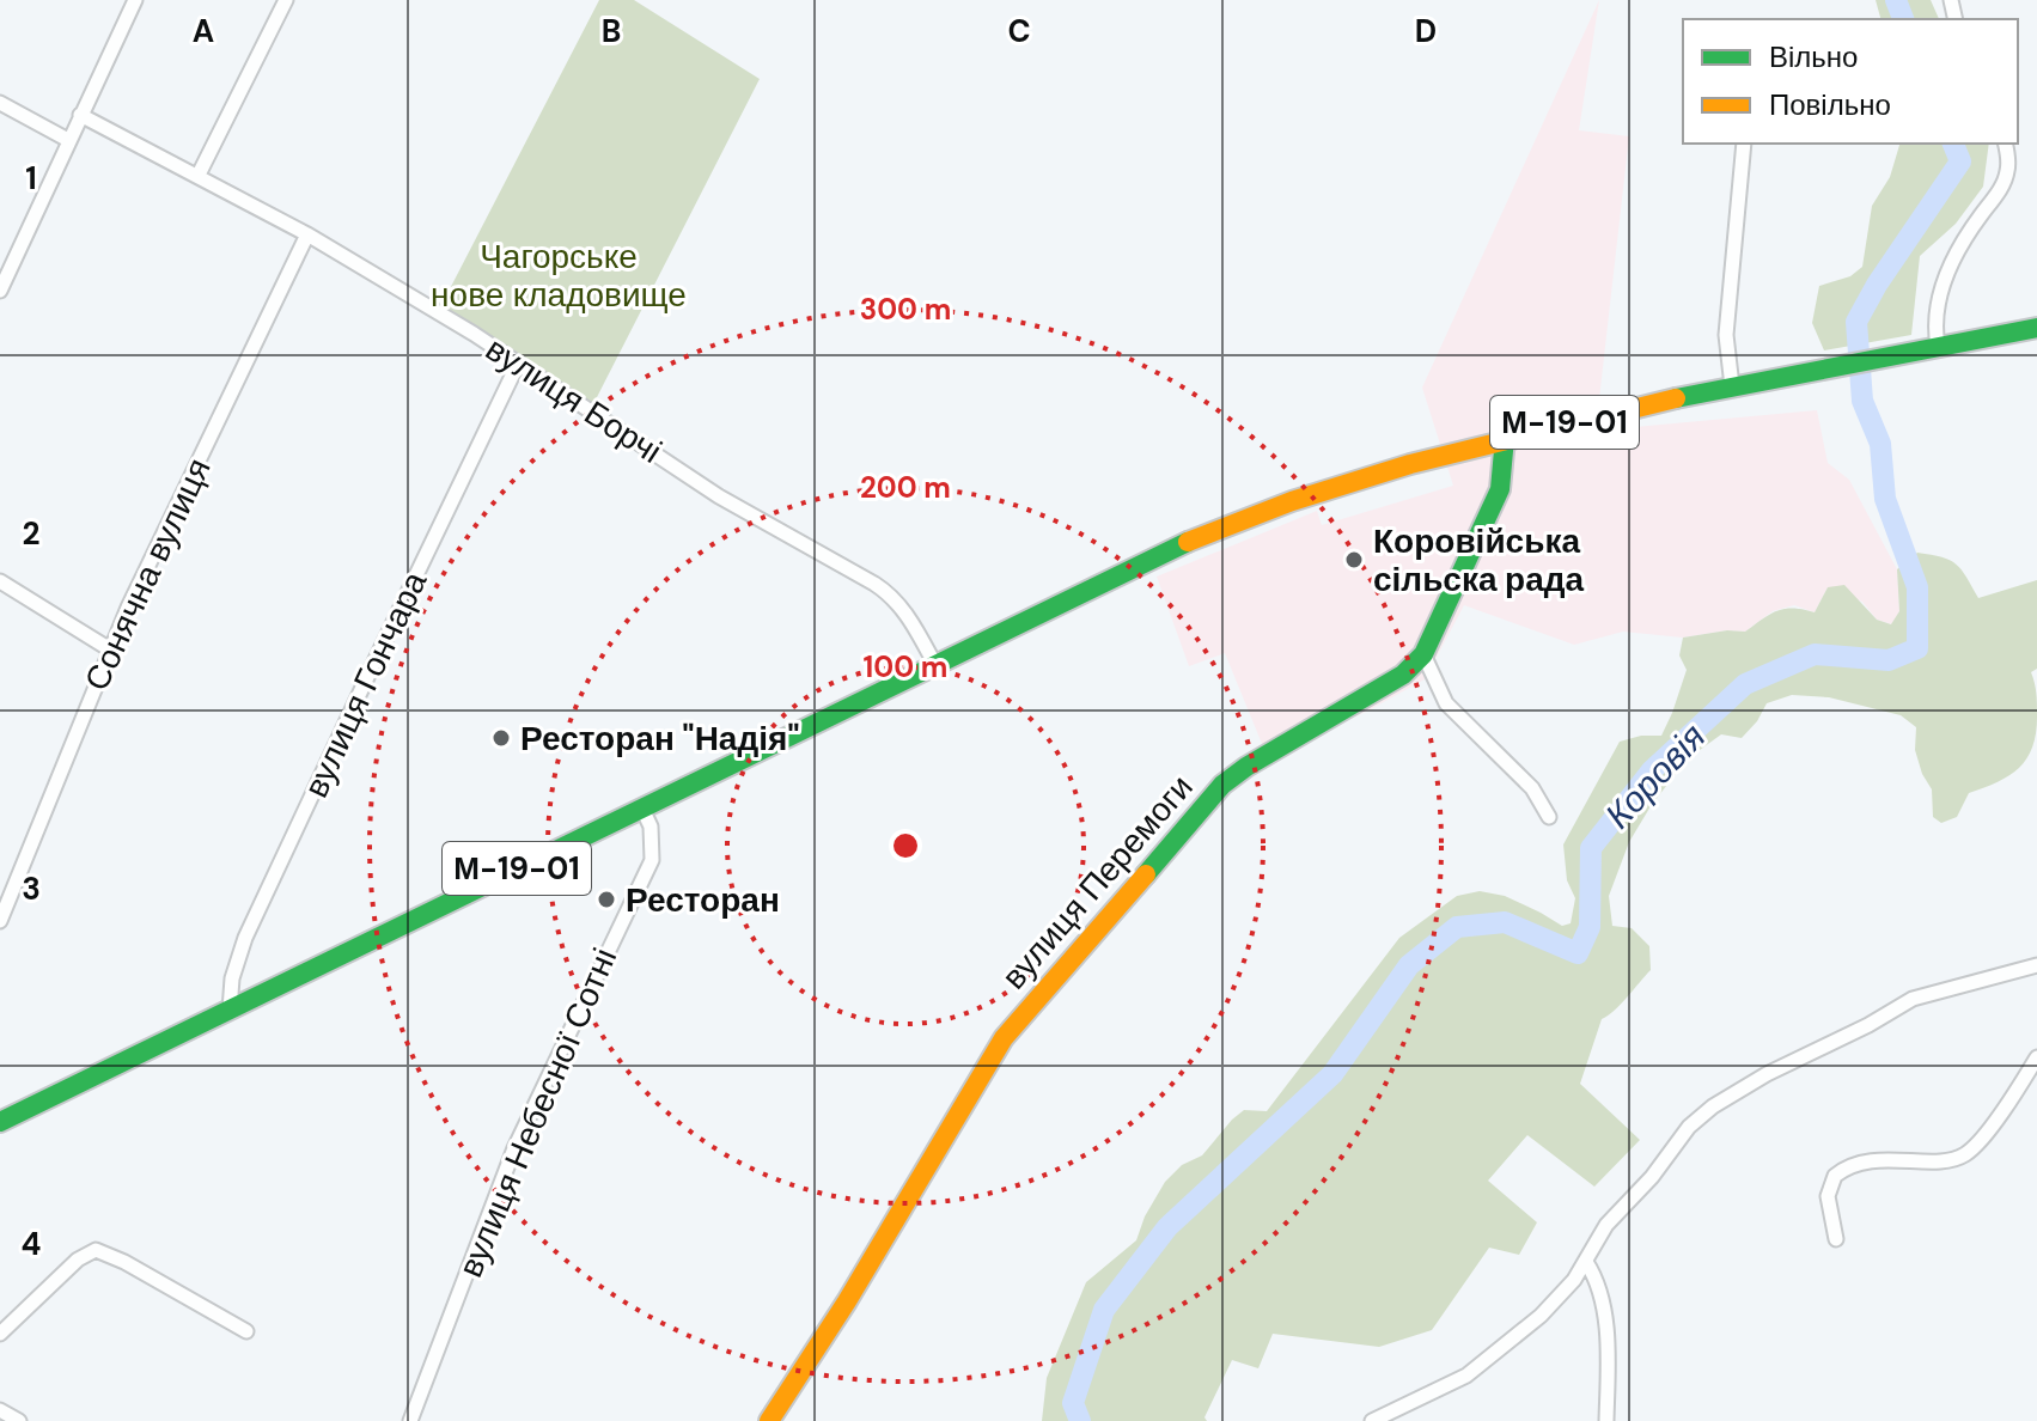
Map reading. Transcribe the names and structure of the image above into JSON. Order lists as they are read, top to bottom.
{
  "streets": {
    "main road": ["М-19-01", "вулиця Перемоги"],
    "street": [
      "вулиця Борчі",
      "Сонячна вулиця",
      "вулиця Гончара",
      "вулиця Небесної Сотні"
    ]
  },
  "crossings": [
    ["вулиця Борчі", "М-19-01"],
    ["вулиця Борчі", "Сонячна вулиця"],
    ["вулиця Борчі", "вулиця Гончара"],
    ["М-19-01", "вулиця Гончара"],
    ["М-19-01", "вулиця Перемоги"],
    ["М-19-01", "вулиця Небесної Сотні"]
  ],
  "water": ["Коровія"],
  "parks": ["Чагорське нове кладовище"],
  "places": ["Коровійська сільска рада", "Ресторан \"Надія\"", "Ресторан"],
  "legend": ["Вільно", "Повільно"],
  "grid": {
    "columns": [
      "A",
      "B",
      "C",
      "D"
    ],
    "rows": [
      "1",
      "2",
      "3",
      "4"
    ]
  },
  "rings": ["300 m", "200 m", "100 m"]
}
